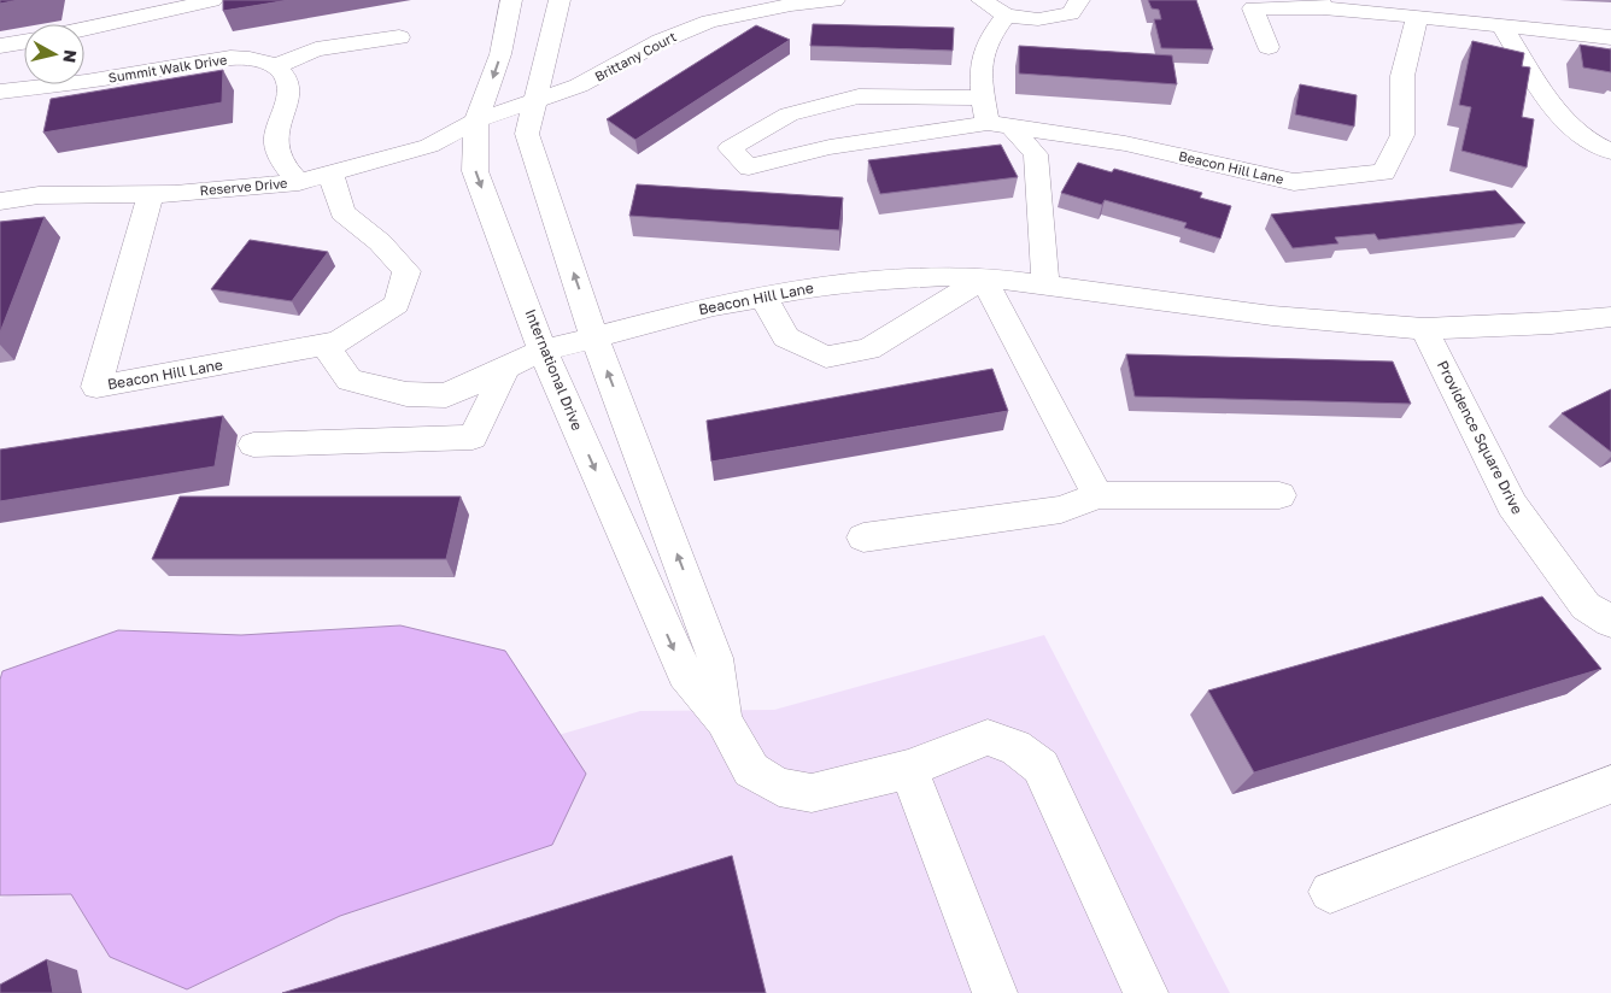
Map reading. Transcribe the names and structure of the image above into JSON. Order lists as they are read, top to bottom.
{
  "streets": {
    "street": [
      "Brittany Court",
      "Summit Walk Drive",
      "Beacon Hill Lane",
      "Reserve Drive",
      "International Drive",
      "Providence Square Drive"
    ]
  },
  "crossings": [
    ["Brittany Court", "Reserve Drive"],
    ["Brittany Court", "International Drive"],
    ["Beacon Hill Lane", "Reserve Drive"],
    ["Beacon Hill Lane", "International Drive"],
    ["Beacon Hill Lane", "Providence Square Drive"],
    ["Reserve Drive", "International Drive"]
  ],
  "north": "right"
}
